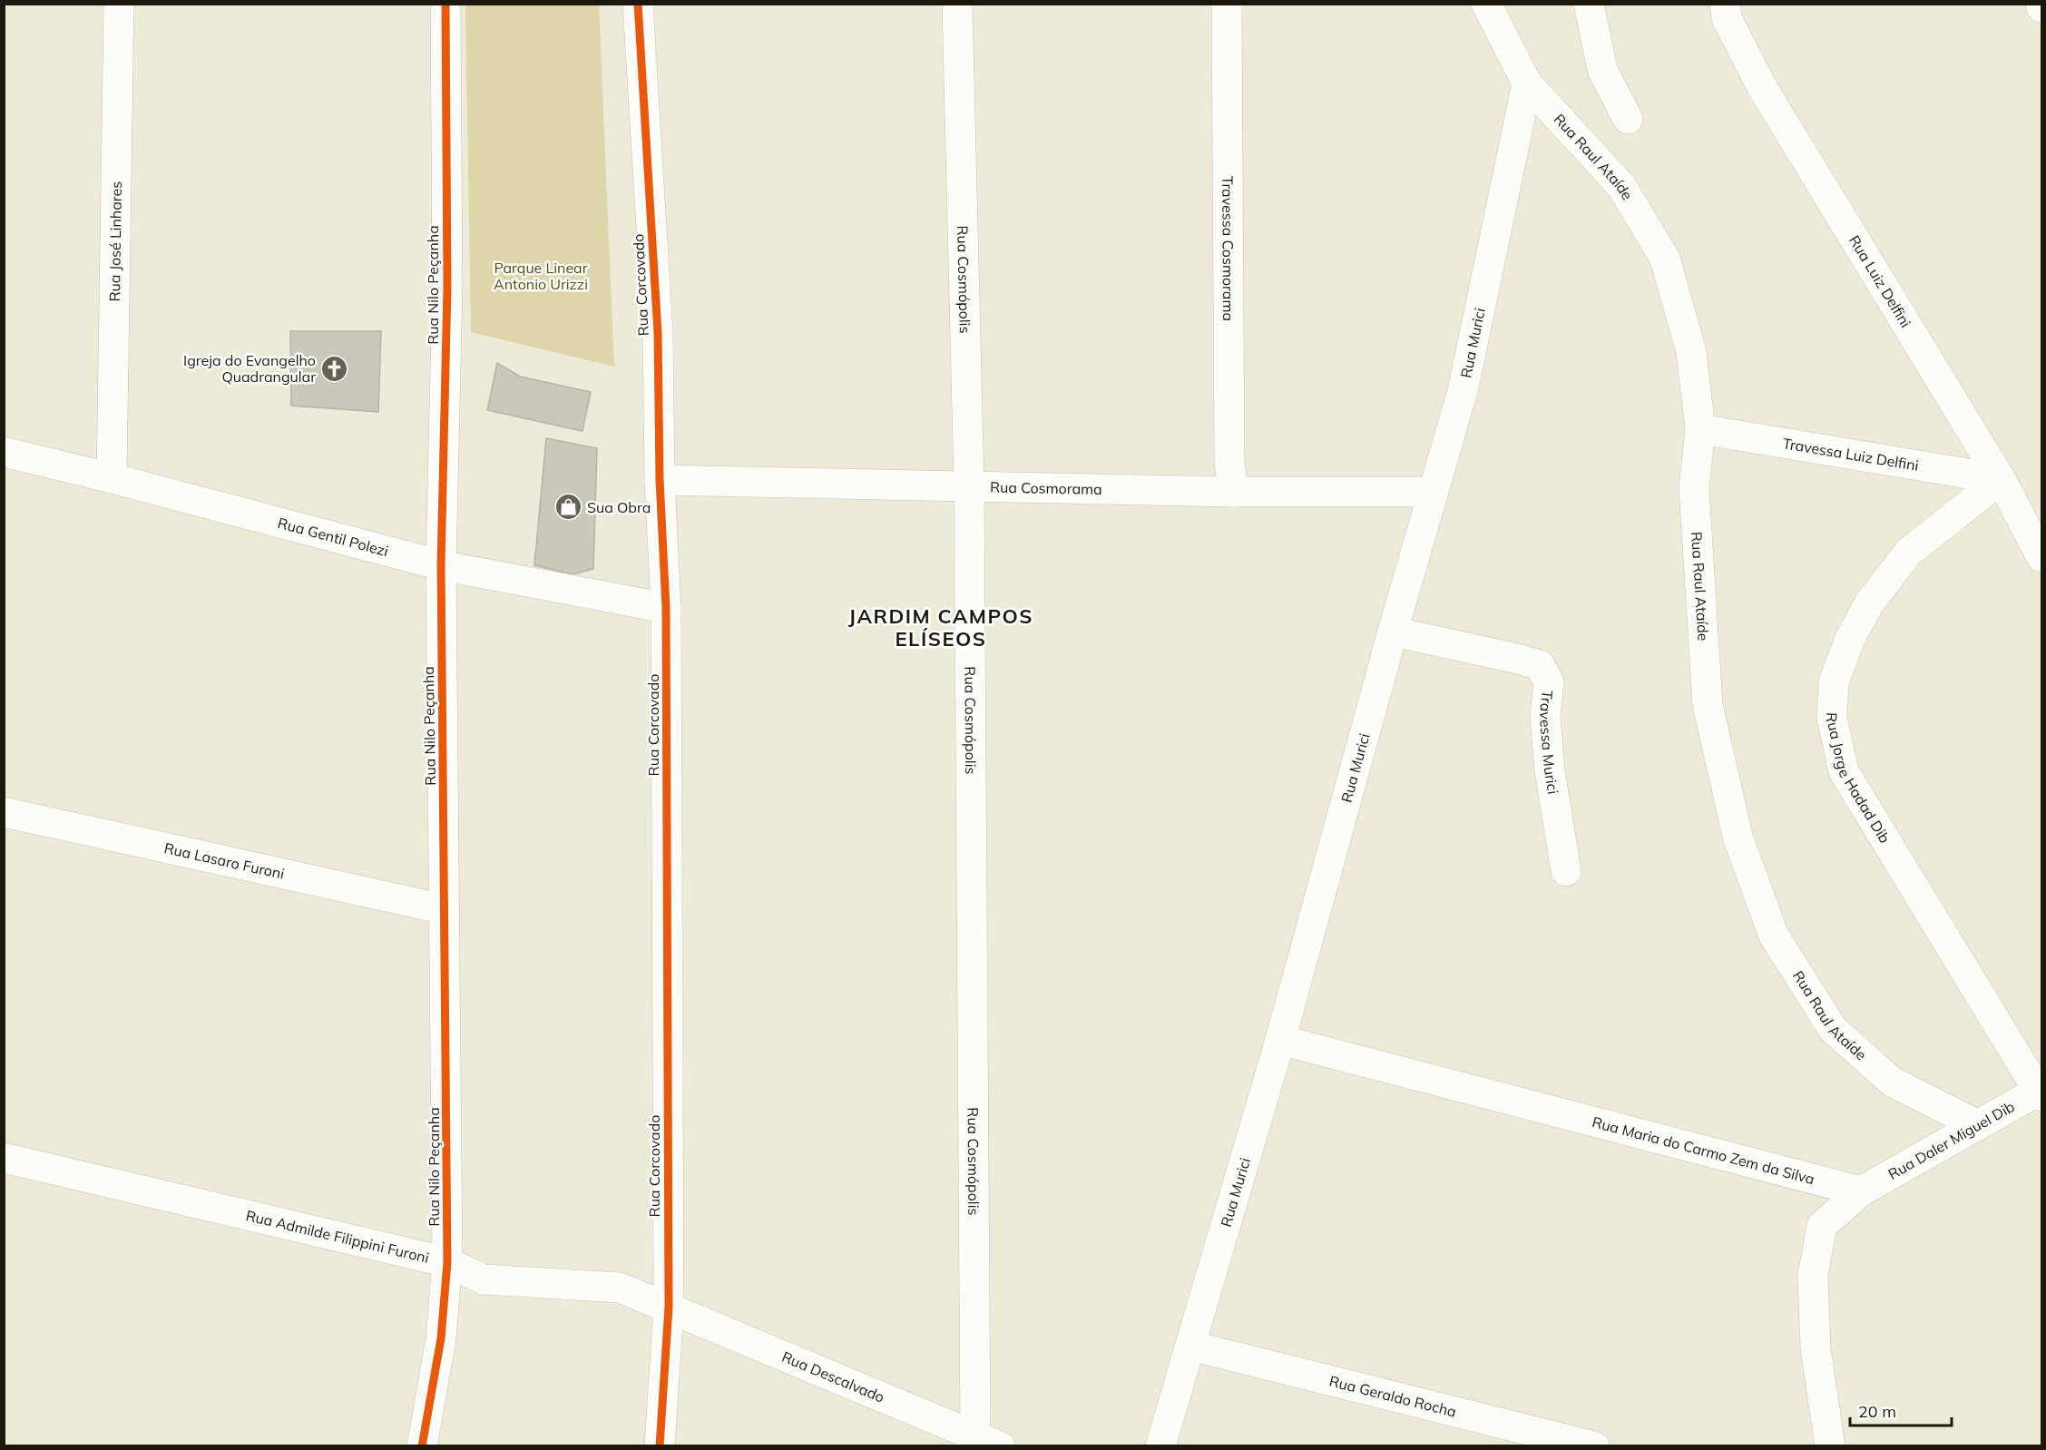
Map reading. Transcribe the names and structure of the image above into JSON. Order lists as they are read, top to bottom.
{
  "streets": {
    "street": [
      "Rua Raul Ataíde",
      "Rua José Linhares",
      "Travessa Cosmorama",
      "Rua Cosmópolis",
      "Rua Luiz Delfini",
      "Rua Nilo Peçanha",
      "Rua Corcovado",
      "Rua Murici",
      "Travessa Luiz Delfini",
      "Rua Cosmorama",
      "Rua Gentil Polezi",
      "Travessa Murici",
      "Rua Jorge Hadad Dib",
      "Rua Lasaro Furoni",
      "Rua Daler Miguel Dib",
      "Rua Maria do Carmo Zem da Silva",
      "Rua Admilde Filippini Furoni",
      "Rua Descalvado",
      "Rua Geraldo Rocha"
    ]
  },
  "crossings": [
    ["Rua Raul Ataíde", "Rua Murici"],
    ["Rua Raul Ataíde", "Travessa Luiz Delfini"],
    ["Rua Raul Ataíde", "Rua Daler Miguel Dib"],
    ["Rua José Linhares", "Rua Gentil Polezi"],
    ["Travessa Cosmorama", "Rua Cosmorama"],
    ["Rua Cosmópolis", "Rua Cosmorama"],
    ["Rua Cosmópolis", "Rua Descalvado"],
    ["Rua Luiz Delfini", "Travessa Luiz Delfini"],
    ["Rua Luiz Delfini", "Rua Jorge Hadad Dib"],
    ["Rua Nilo Peçanha", "Rua Gentil Polezi"],
    ["Rua Nilo Peçanha", "Rua Lasaro Furoni"],
    ["Rua Nilo Peçanha", "Rua Admilde Filippini Furoni"],
    ["Rua Corcovado", "Rua Cosmorama"],
    ["Rua Corcovado", "Rua Gentil Polezi"],
    ["Rua Corcovado", "Rua Admilde Filippini Furoni"],
    ["Rua Corcovado", "Rua Descalvado"],
    ["Rua Murici", "Rua Cosmorama"],
    ["Rua Murici", "Travessa Murici"],
    ["Rua Murici", "Rua Maria do Carmo Zem da Silva"],
    ["Rua Murici", "Rua Geraldo Rocha"],
    ["Travessa Luiz Delfini", "Rua Jorge Hadad Dib"],
    ["Rua Jorge Hadad Dib", "Rua Daler Miguel Dib"],
    ["Rua Daler Miguel Dib", "Rua Maria do Carmo Zem da Silva"],
    ["Rua Admilde Filippini Furoni", "Rua Descalvado"]
  ],
  "districts": ["JARDIM CAMPOS ELÍSEOS"],
  "parks": ["Parque Linear Antonio Urizzi"],
  "places": {
    "church": ["Igreja do Evangelho Quadrangular"],
    "shop": ["Sua Obra"]
  },
  "scale_bar": "20 m"
}
